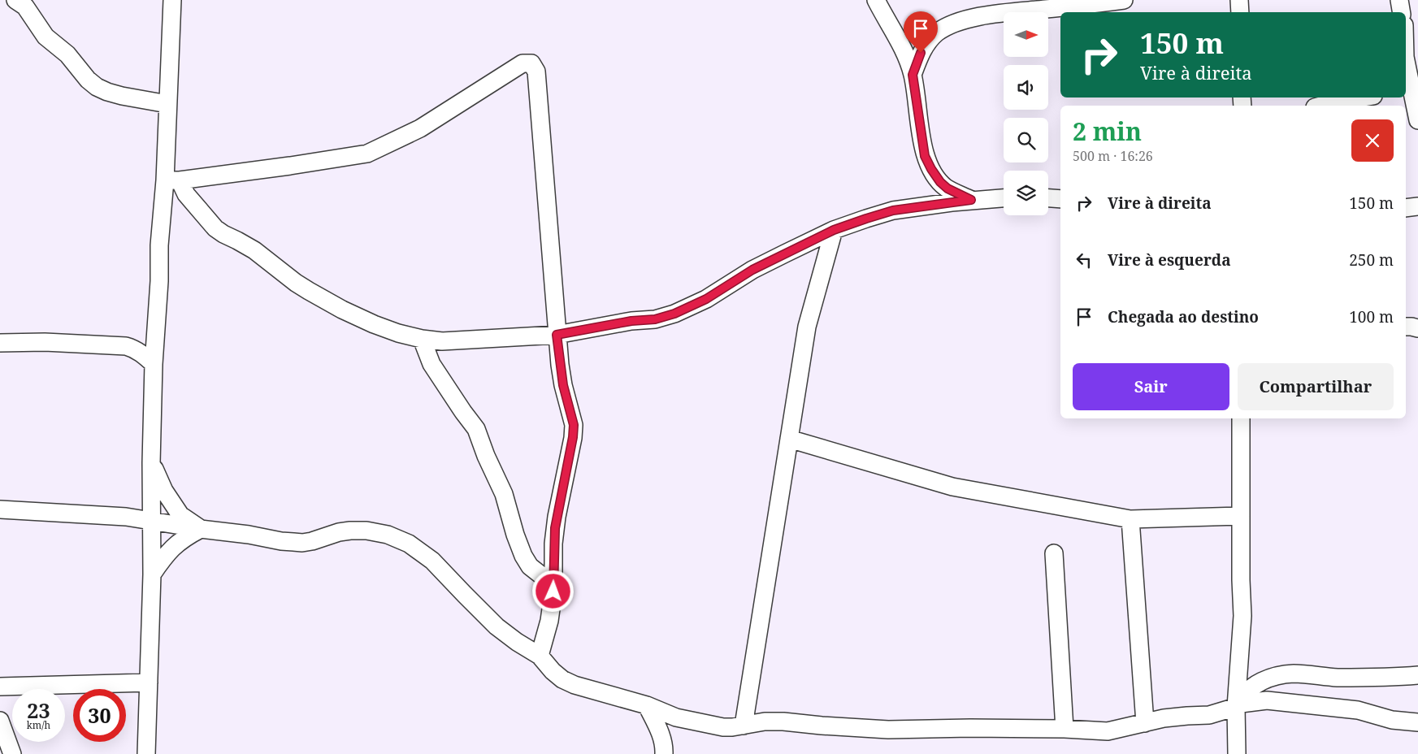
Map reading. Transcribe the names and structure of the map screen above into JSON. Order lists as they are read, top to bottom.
{
  "north": "right",
  "page": {
    "turn": ["150 m", "Vire à direita"],
    "heading": ["2 min", "500 m · 16:26"],
    "list": [
      {
        "name": "Vire à direita",
        "value": "150 m"
      },
      {
        "name": "Vire à esquerda",
        "value": "250 m"
      },
      {
        "name": "Chegada ao destino",
        "value": "100 m"
      }
    ],
    "buttons": ["Sair", "Compartilhar"],
    "speed": "23 km/h",
    "limit": "30"
  }
}
